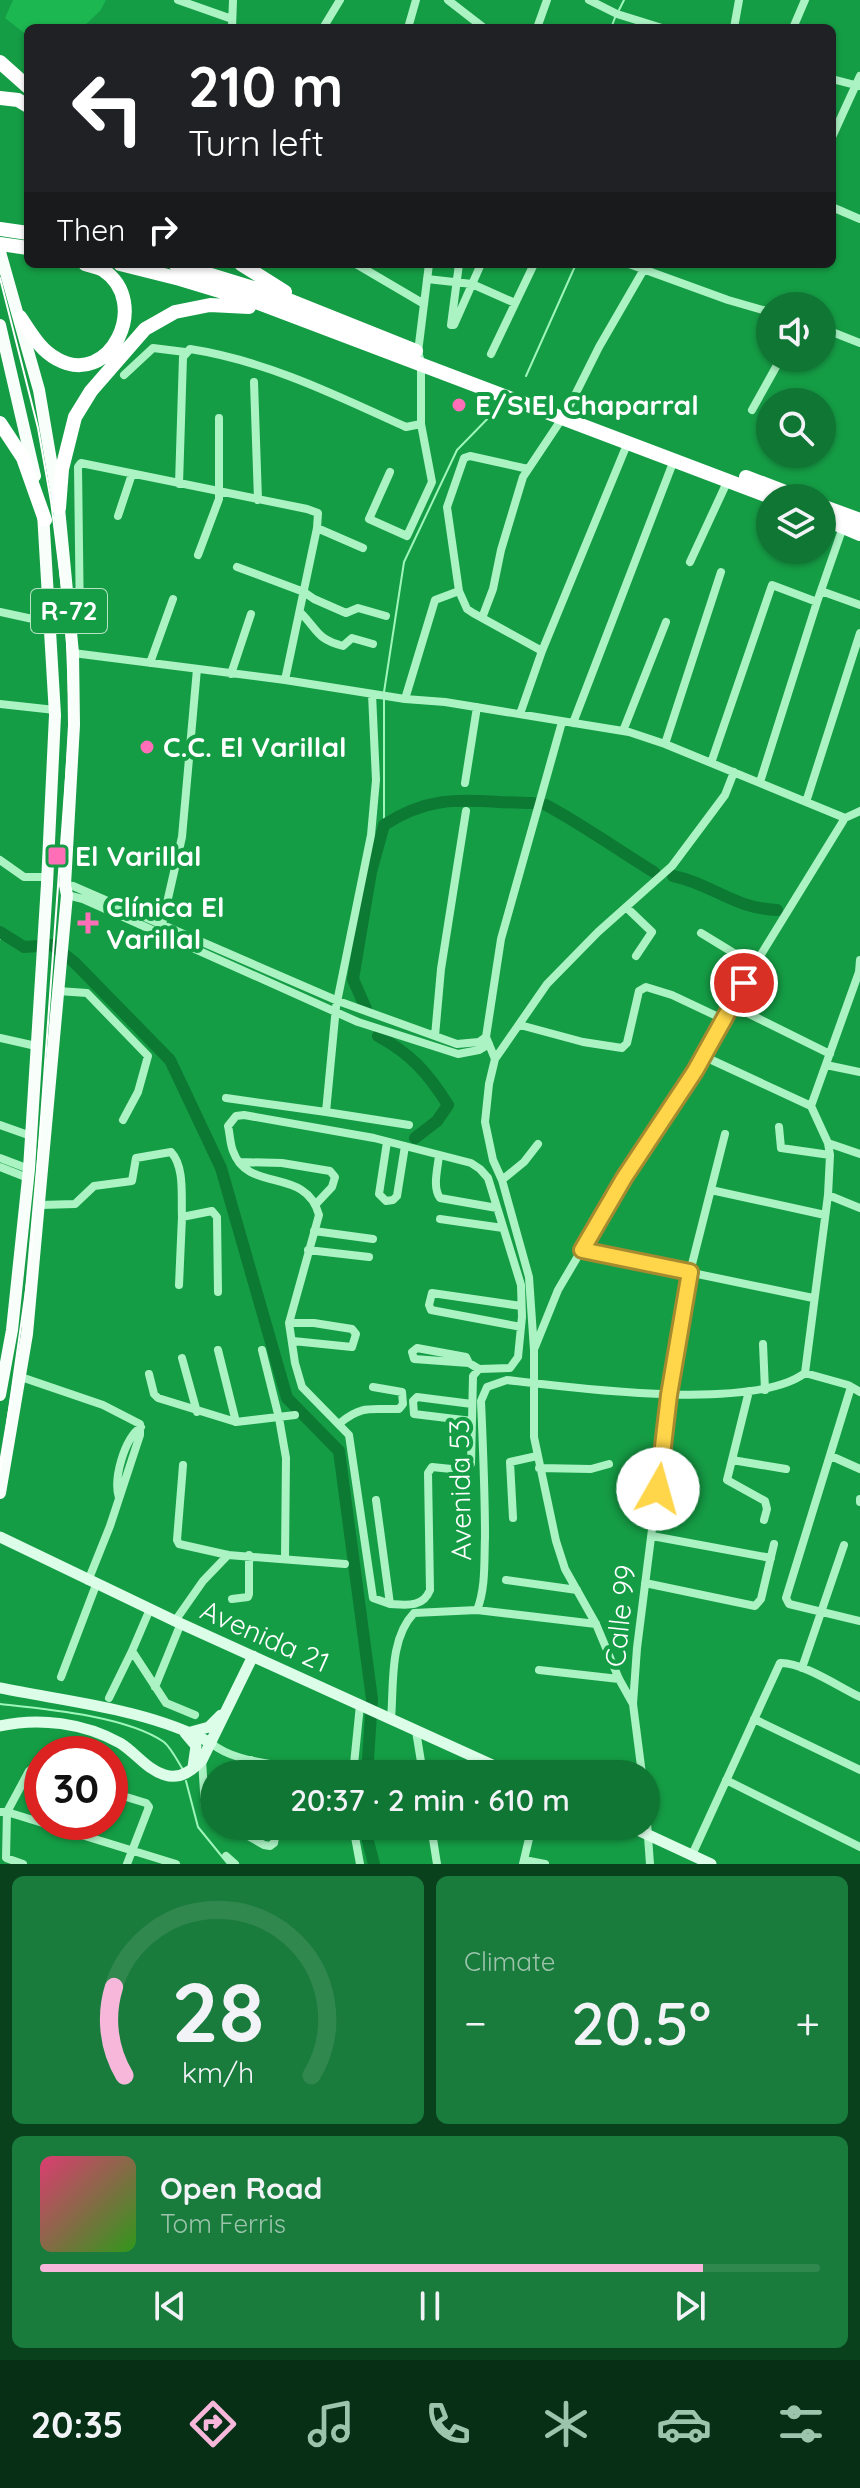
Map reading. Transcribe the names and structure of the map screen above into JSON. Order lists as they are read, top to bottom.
{
  "streets": {
    "main road": ["R-72"],
    "street": ["Avenida 53", "Calle 99", "Avenida 21"]
  },
  "places": {
    "other": ["E/S El Chaparral", "C.C. El Varillal"],
    "transit": ["El Varillal"],
    "health": ["Clínica El Varillal"]
  },
  "page": {
    "turn": ["210 m", "Turn left"],
    "then": "Then",
    "limit": "30",
    "trip": "20:37 · 2 min · 610 m",
    "tile": "Climate",
    "heat": ["−", "20.5°", "+"],
    "song": ["Open Road", "Tom Ferris"],
    "tabs": "20:35",
    "gauge": ["28", "km/h"]
  }
}
